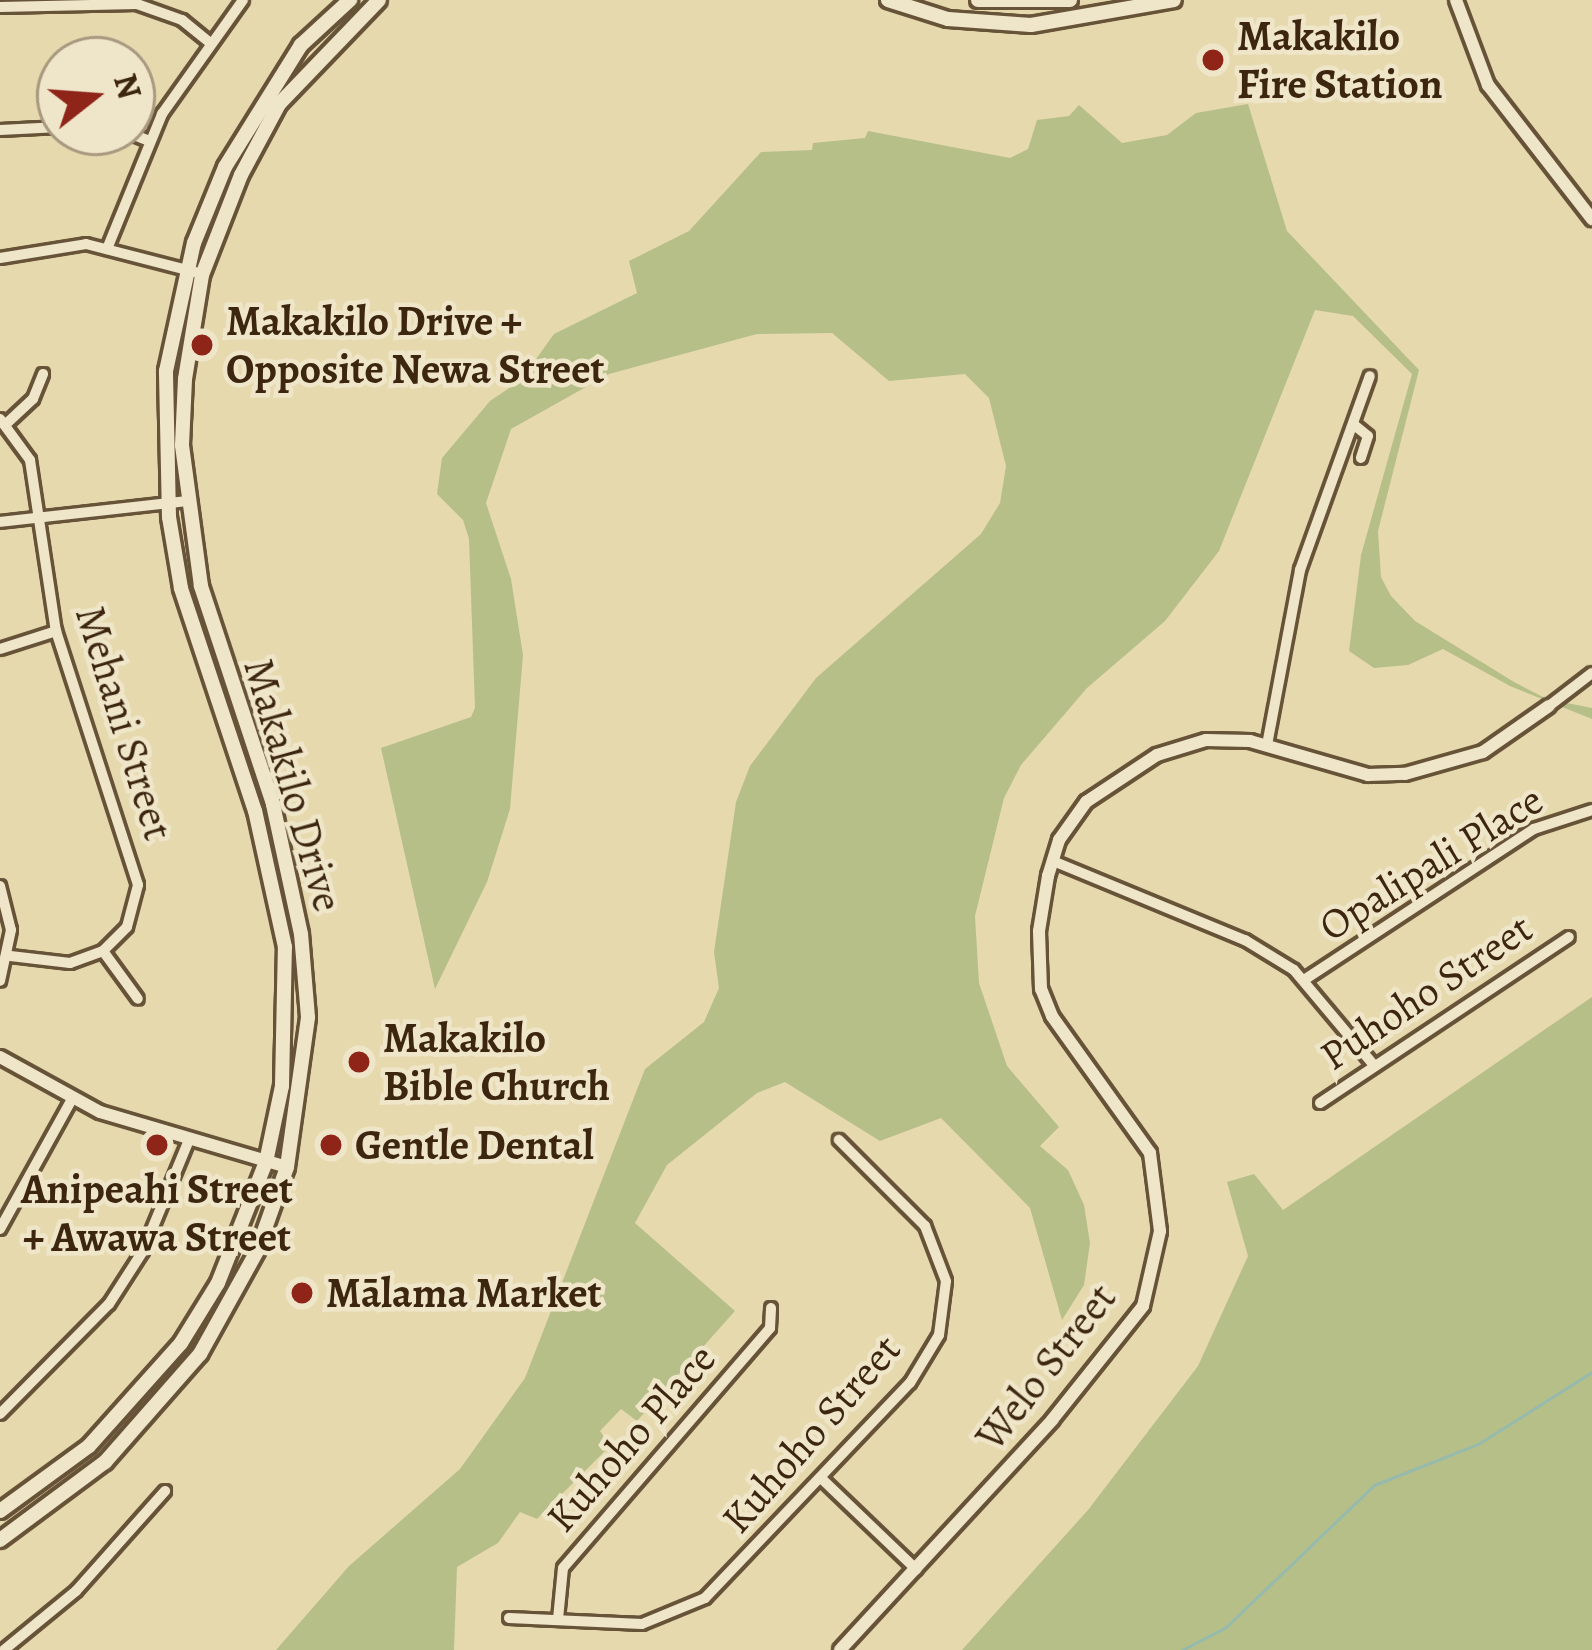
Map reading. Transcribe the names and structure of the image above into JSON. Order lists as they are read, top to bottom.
{
  "streets": {
    "main road": ["Makakilo Drive"],
    "street": [
      "Mehani Street",
      "Opalipali Place",
      "Puhoho Street",
      "Welo Street",
      "Kuhoho Street",
      "Kuhoho Place"
    ]
  },
  "crossings": [
    ["Kuhoho Street", "Kuhoho Place"]
  ],
  "places": [
    "Makakilo Fire Station",
    "Makakilo Drive + Opposite Newa Street",
    "Makakilo Bible Church",
    "Anipeahi Street + Awawa Street",
    "Gentle Dental",
    "Mālama Market"
  ],
  "north": "right"
}
